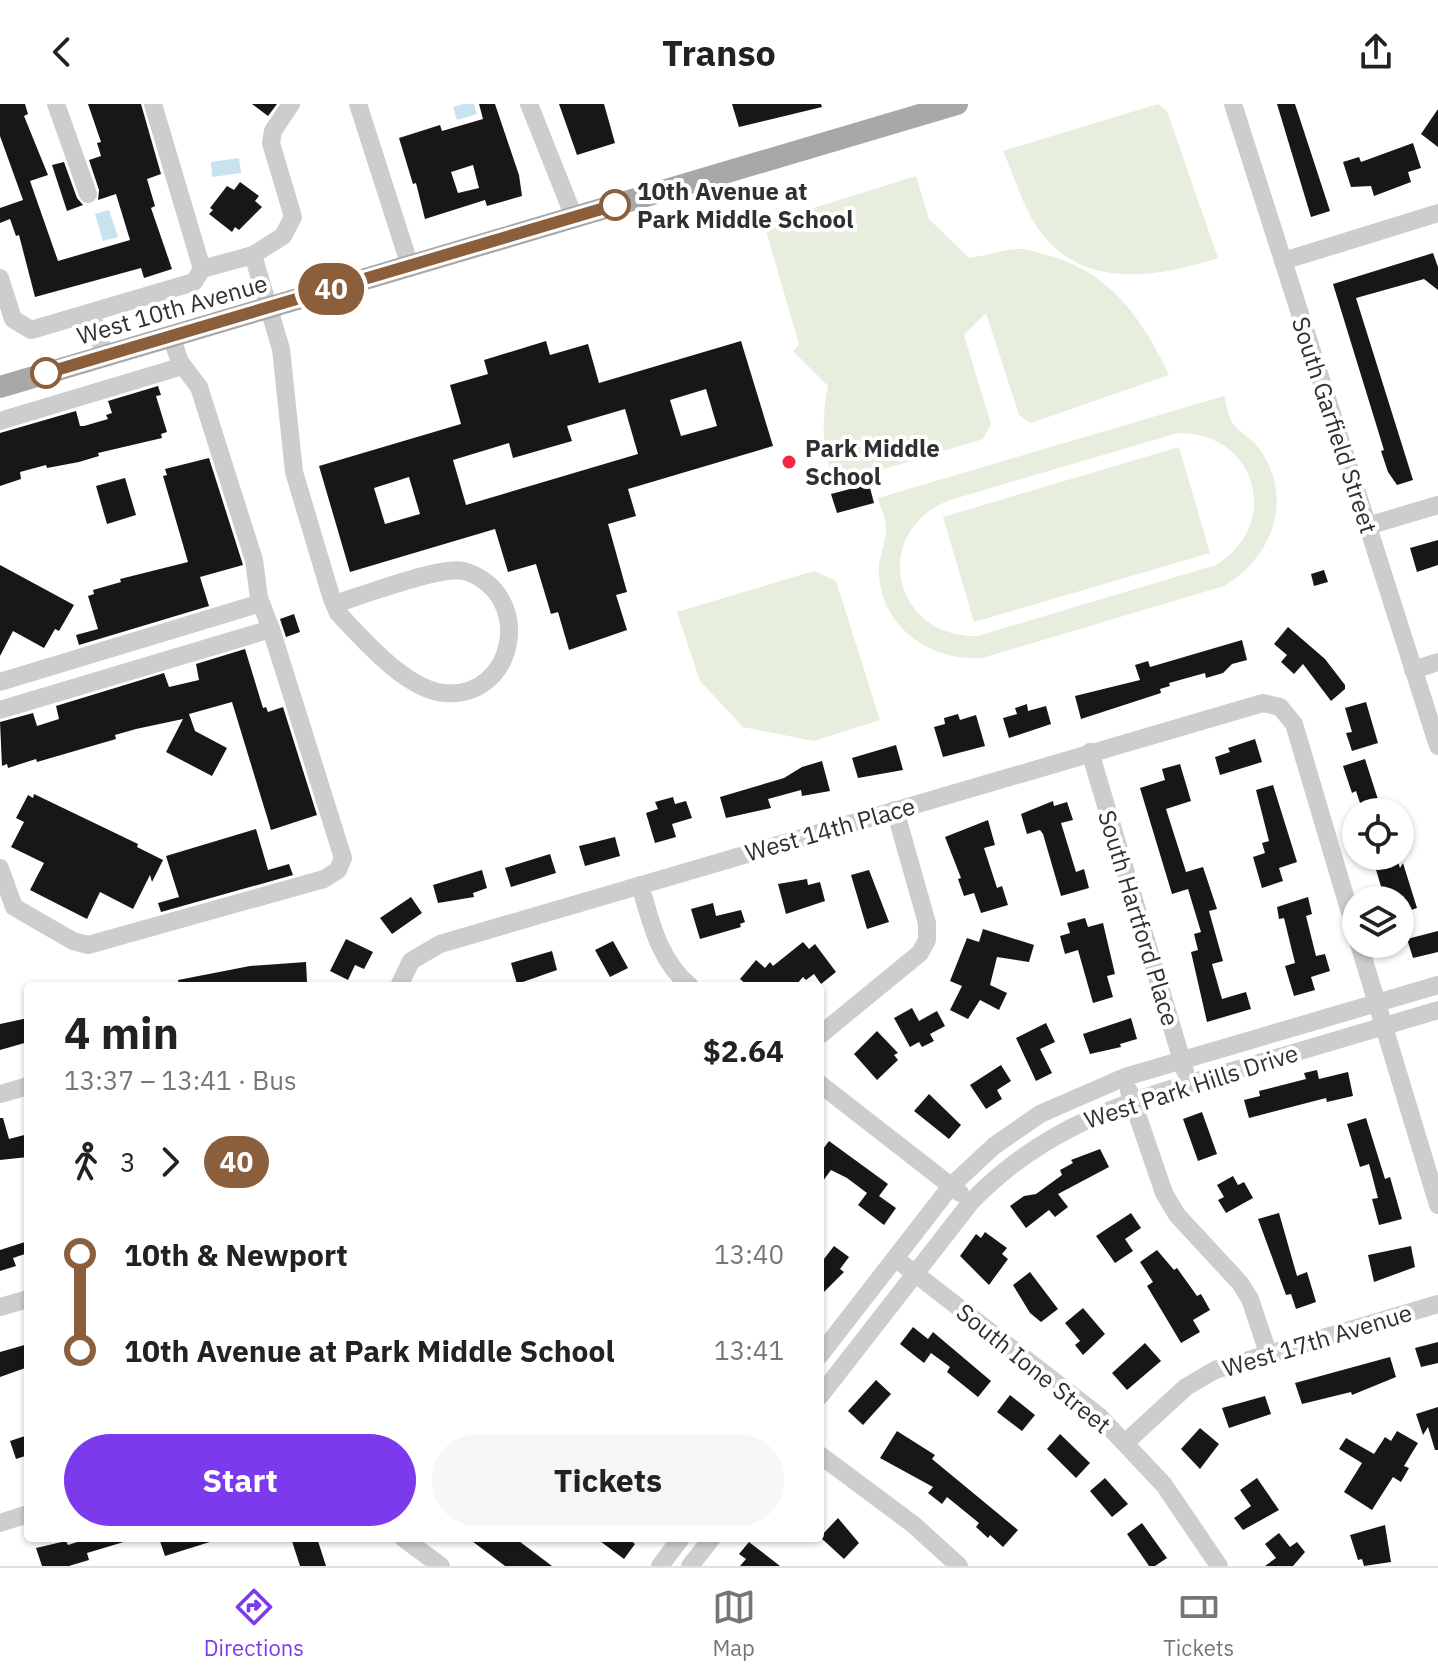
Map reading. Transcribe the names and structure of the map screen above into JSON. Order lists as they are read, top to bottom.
{
  "streets": {
    "main road": ["West 10th Avenue"],
    "street": [
      "South Garfield Street",
      "West 14th Place",
      "South Hartford Place",
      "West Park Hills Drive",
      "West 17th Avenue",
      "South Ione Street"
    ]
  },
  "crossings": [
    ["West 14th Place", "South Hartford Place"],
    ["South Hartford Place", "West Park Hills Drive"],
    ["West Park Hills Drive", "South Ione Street"],
    ["West 17th Avenue", "South Ione Street"]
  ],
  "places": ["10th Avenue at Park Middle School", "Park Middle School"],
  "lines": ["bus line 40"],
  "page": {
    "header": "Transo",
    "on_map": "40",
    "heading": ["4 min", "13:37 – 13:41 · Bus", "$2.64"],
    "legs": ["3", "40"],
    "list": [
      {
        "name": "10th & Newport",
        "value": "13:40"
      },
      {
        "name": "10th Avenue at Park Middle School",
        "value": "13:41"
      }
    ],
    "buttons": ["Start", "Tickets"],
    "tabs": ["Directions", "Map", "Tickets"]
  }
}
